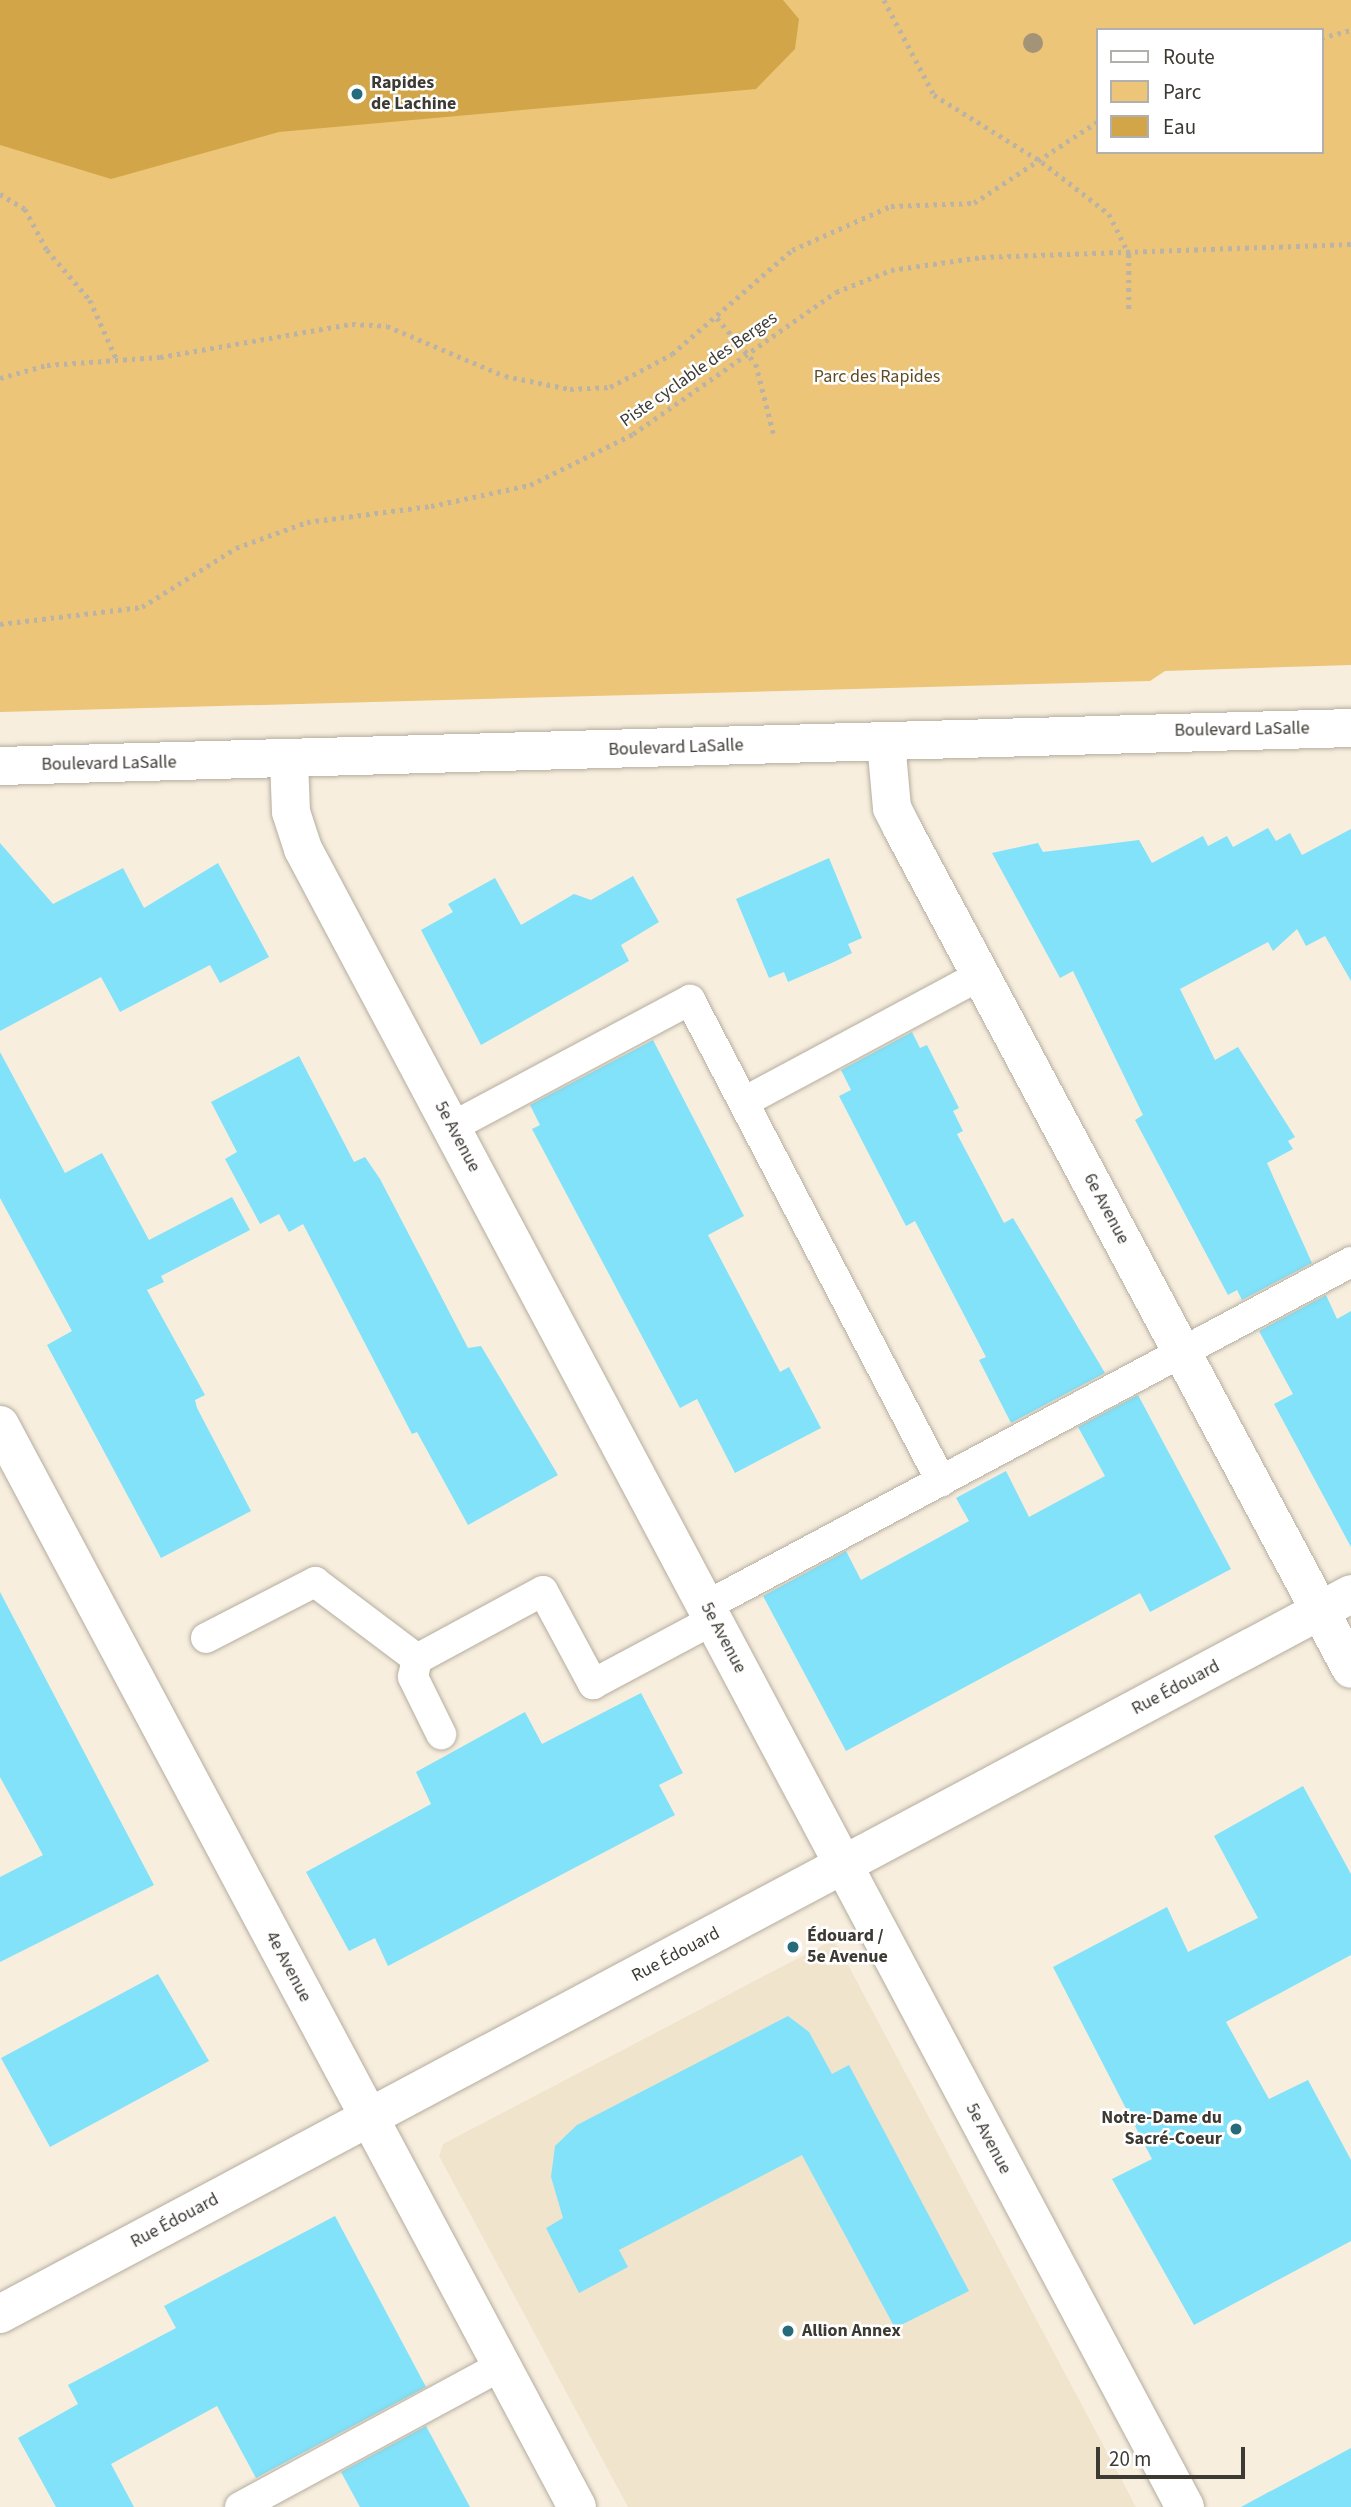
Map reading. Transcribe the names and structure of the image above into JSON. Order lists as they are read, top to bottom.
{
  "streets": {
    "street": [
      "Boulevard LaSalle",
      "5e Avenue",
      "6e Avenue",
      "Rue Édouard",
      "4e Avenue"
    ],
    "path": ["Piste cyclable des Berges"]
  },
  "crossings": [
    ["Boulevard LaSalle", "5e Avenue"],
    ["Boulevard LaSalle", "6e Avenue"],
    ["5e Avenue", "Rue Édouard"],
    ["6e Avenue", "Rue Édouard"],
    ["Rue Édouard", "4e Avenue"]
  ],
  "parks": ["Parc des Rapides"],
  "places": [
    "Rapides de Lachine",
    "Édouard / 5e Avenue",
    "Notre-Dame du Sacré-Coeur",
    "Allion Annex"
  ],
  "legend": ["Route", "Parc", "Eau"],
  "scale_bar": "20 m"
}
